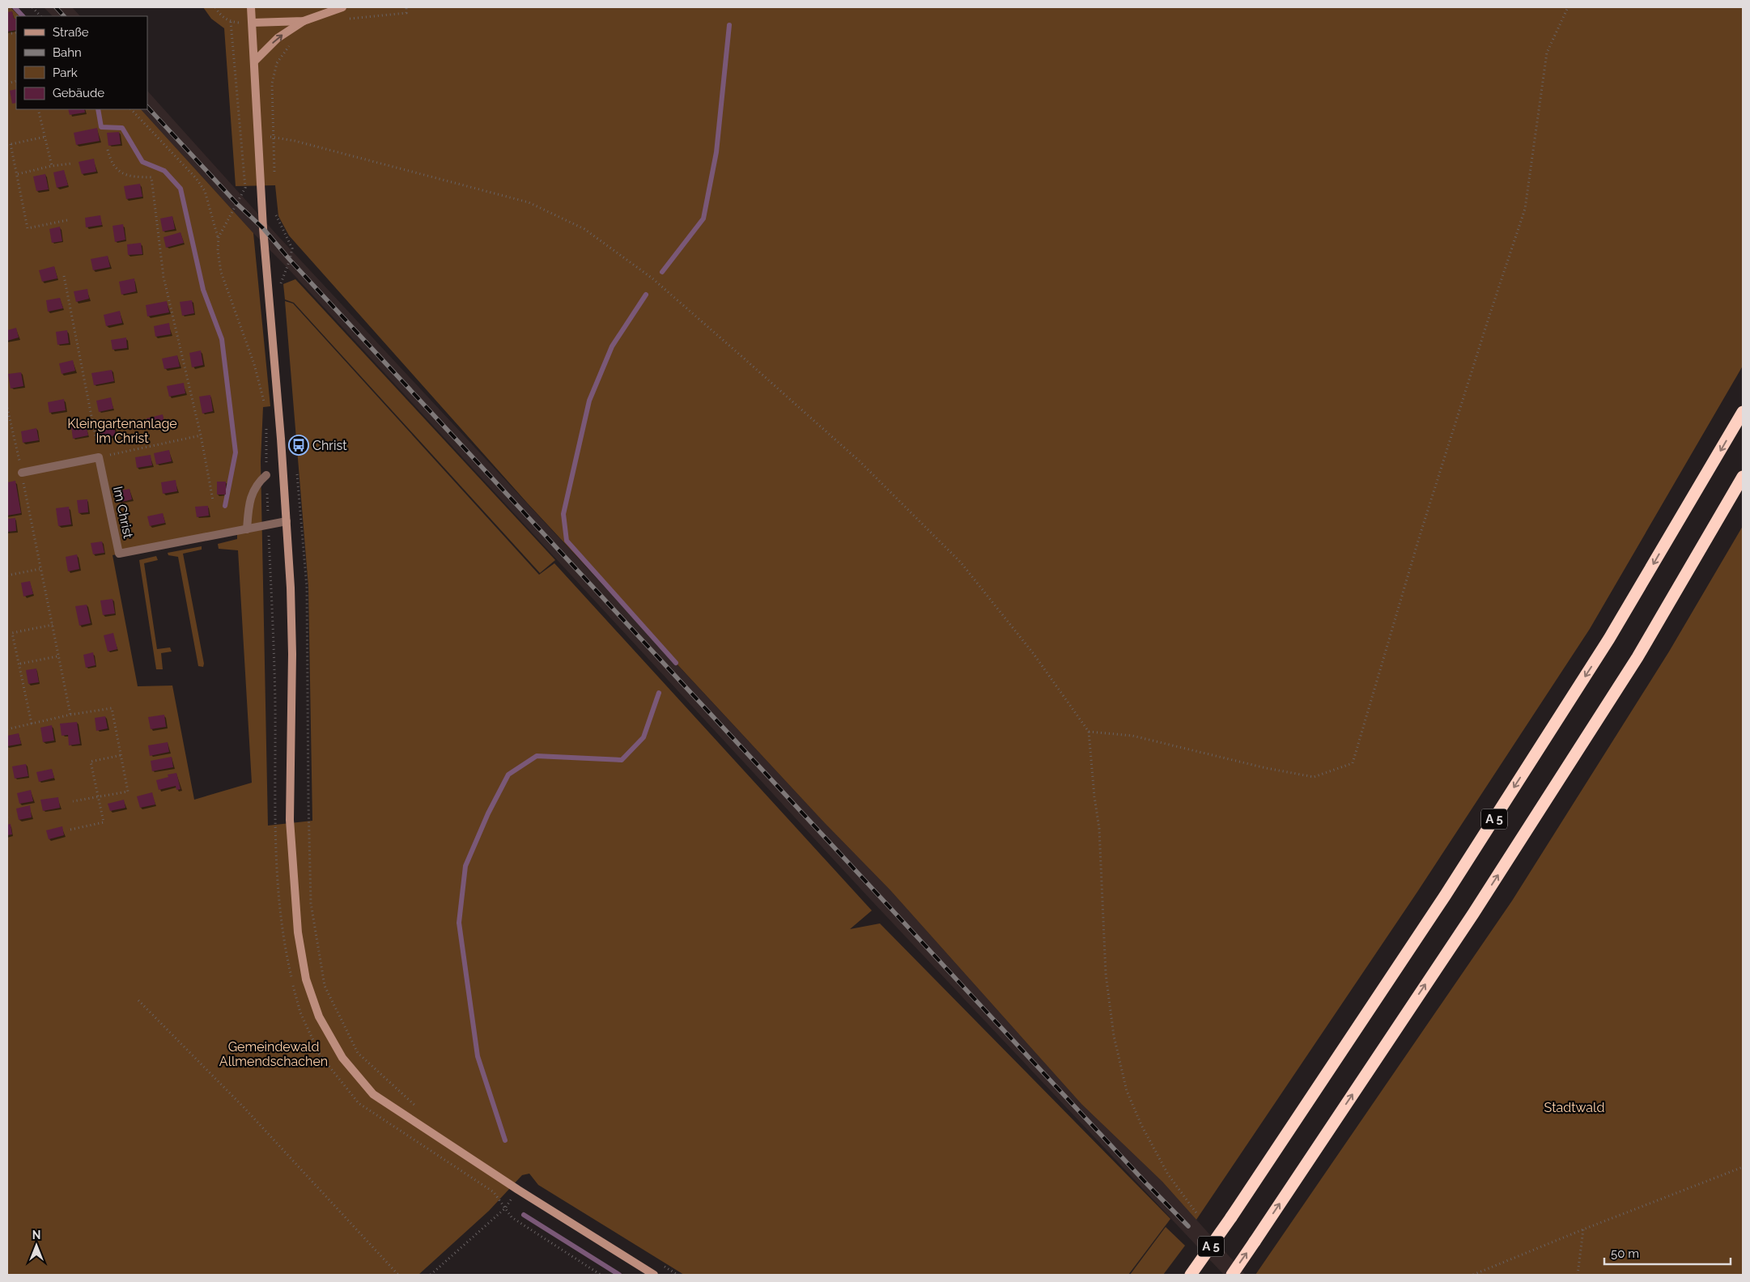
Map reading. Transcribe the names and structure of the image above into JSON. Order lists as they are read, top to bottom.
{
  "streets": {
    "highway": ["A 5"],
    "lane": ["Im Christ"]
  },
  "parks": ["Kleingartenanlage Im Christ", "Gemeindewald Allmendschachen", "Stadtwald"],
  "places": {
    "bus stop": ["Christ"]
  },
  "legend": [
    "Straße",
    "Bahn",
    "Park",
    "Gebäude"
  ],
  "scale_bar": "50 m",
  "north": "top"
}
